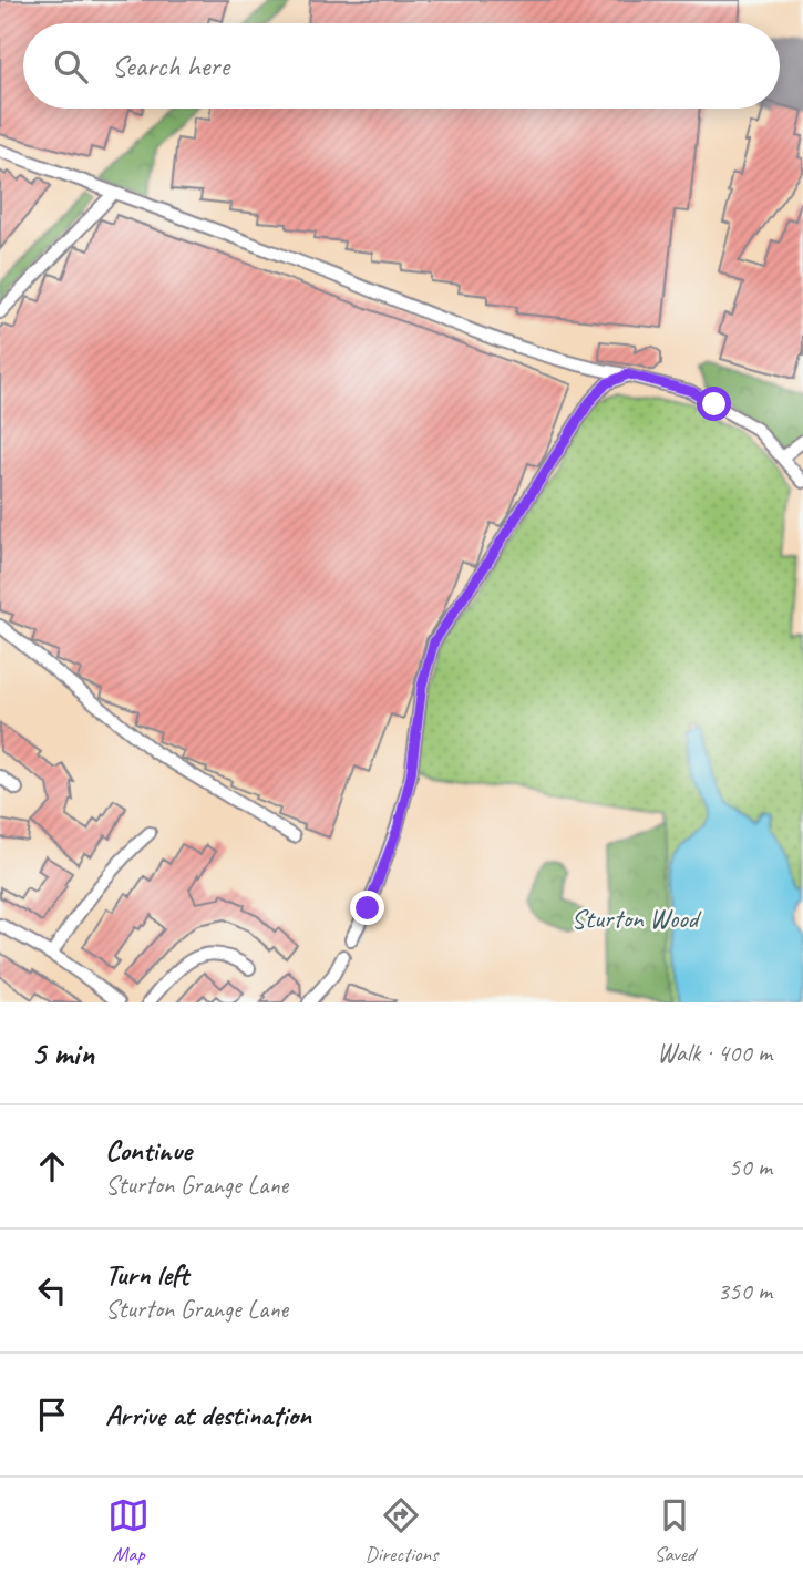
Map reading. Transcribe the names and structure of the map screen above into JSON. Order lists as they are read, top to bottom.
{
  "parks": ["Sturton Wood"],
  "page": {
    "search": "Search here",
    "heading": ["5 min", "Walk · 400 m"],
    "list": [
      ["Continue", "Sturton Grange Lane", "50 m"],
      ["Turn left", "Sturton Grange Lane", "350 m"],
      "Arrive at destination"
    ],
    "nav": ["Map", "Directions", "Saved"]
  }
}
